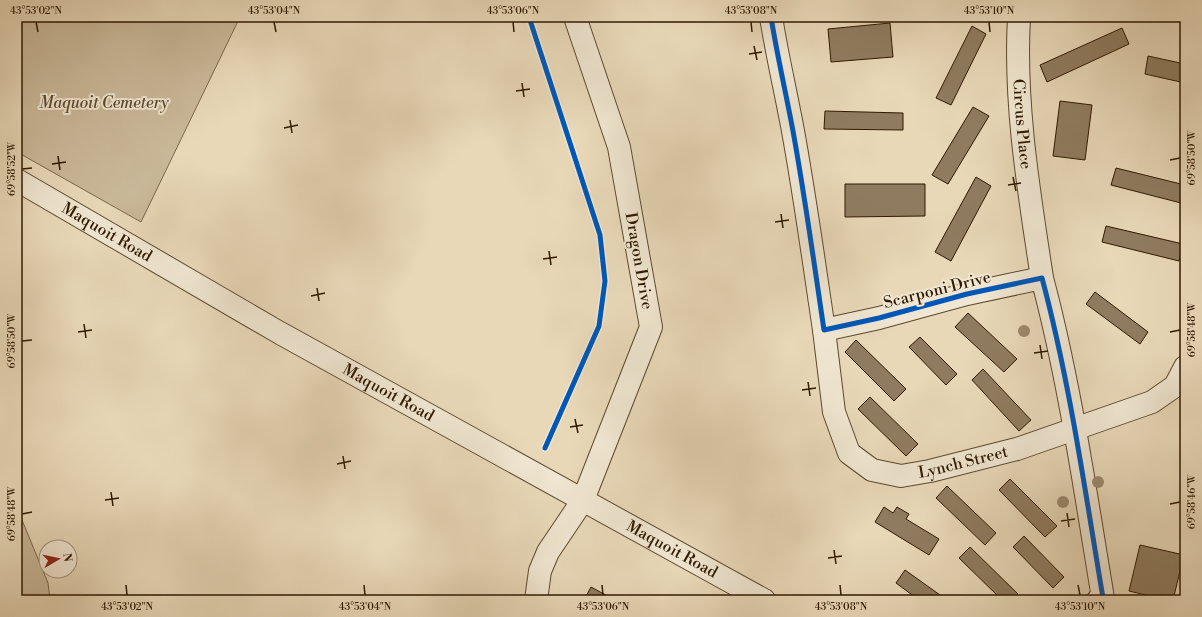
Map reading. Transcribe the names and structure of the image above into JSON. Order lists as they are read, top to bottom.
{
  "streets": {
    "street": [
      "Circus Place",
      "Maquoit Road",
      "Dragon Drive",
      "Scarponi Drive",
      "Lynch Street"
    ]
  },
  "crossings": [
    ["Circus Place", "Scarponi Drive"],
    ["Maquoit Road", "Dragon Drive"],
    ["Scarponi Drive", "Lynch Street"]
  ],
  "parks": ["Maquoit Cemetery"],
  "north": "right",
  "coordinates": [
    "43°53'02\"N",
    "43°53'04\"N",
    "43°53'06\"N",
    "43°53'08\"N",
    "43°53'10\"N",
    "69°58'50\"W",
    "69°58'52\"W",
    "69°58'48\"W",
    "69°58'46\"W"
  ]
}
